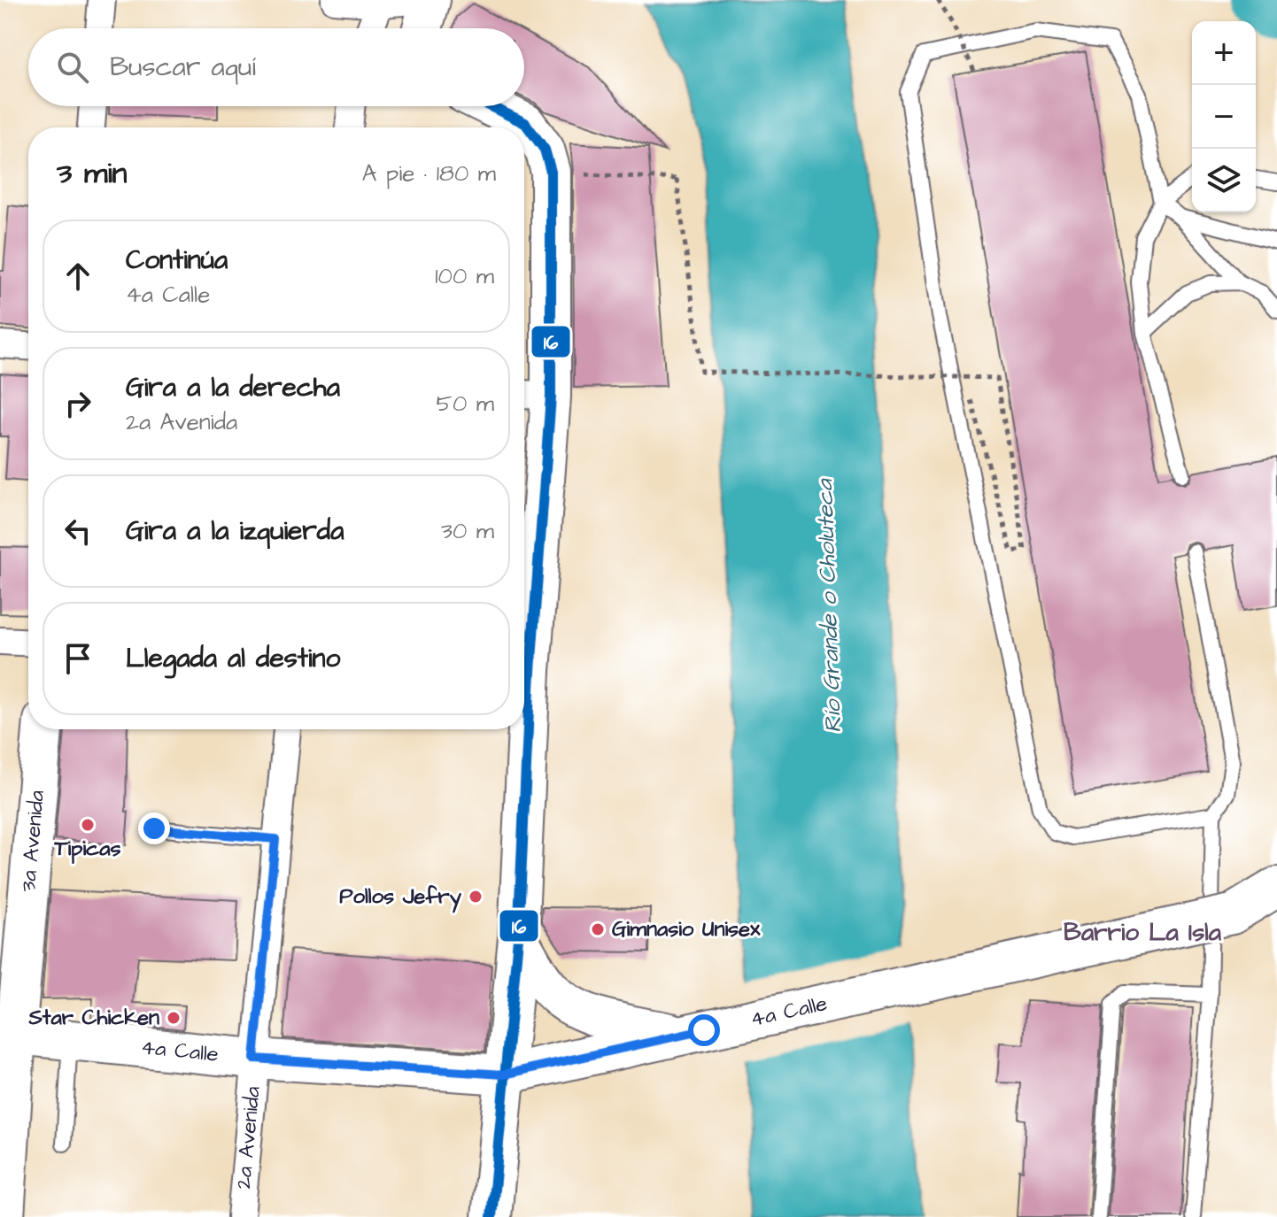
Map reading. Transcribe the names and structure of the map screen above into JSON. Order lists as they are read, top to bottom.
{
  "streets": {
    "street": ["3a Avenida", "4a Calle", "2a Avenida"]
  },
  "crossings": [
    ["3a Avenida", "4a Calle"],
    ["4a Calle", "2a Avenida"]
  ],
  "districts": ["Barrio La Isla"],
  "water": ["Río Grande o Choluteca"],
  "places": [
    "Tipicas",
    "Pollos Jefry",
    "Gimnasio Unisex",
    "Star Chicken"
  ],
  "lines": ["transit line 16"],
  "page": {
    "map_buttons": ["+", "−"],
    "search": "Buscar aquí",
    "heading": ["3 min", "A pie · 180 m"],
    "list": [
      ["Continúa", "4a Calle", "100 m"],
      ["Gira a la derecha", "2a Avenida", "50 m"],
      ["Gira a la izquierda", "30 m"],
      "Llegada al destino"
    ]
  }
}
